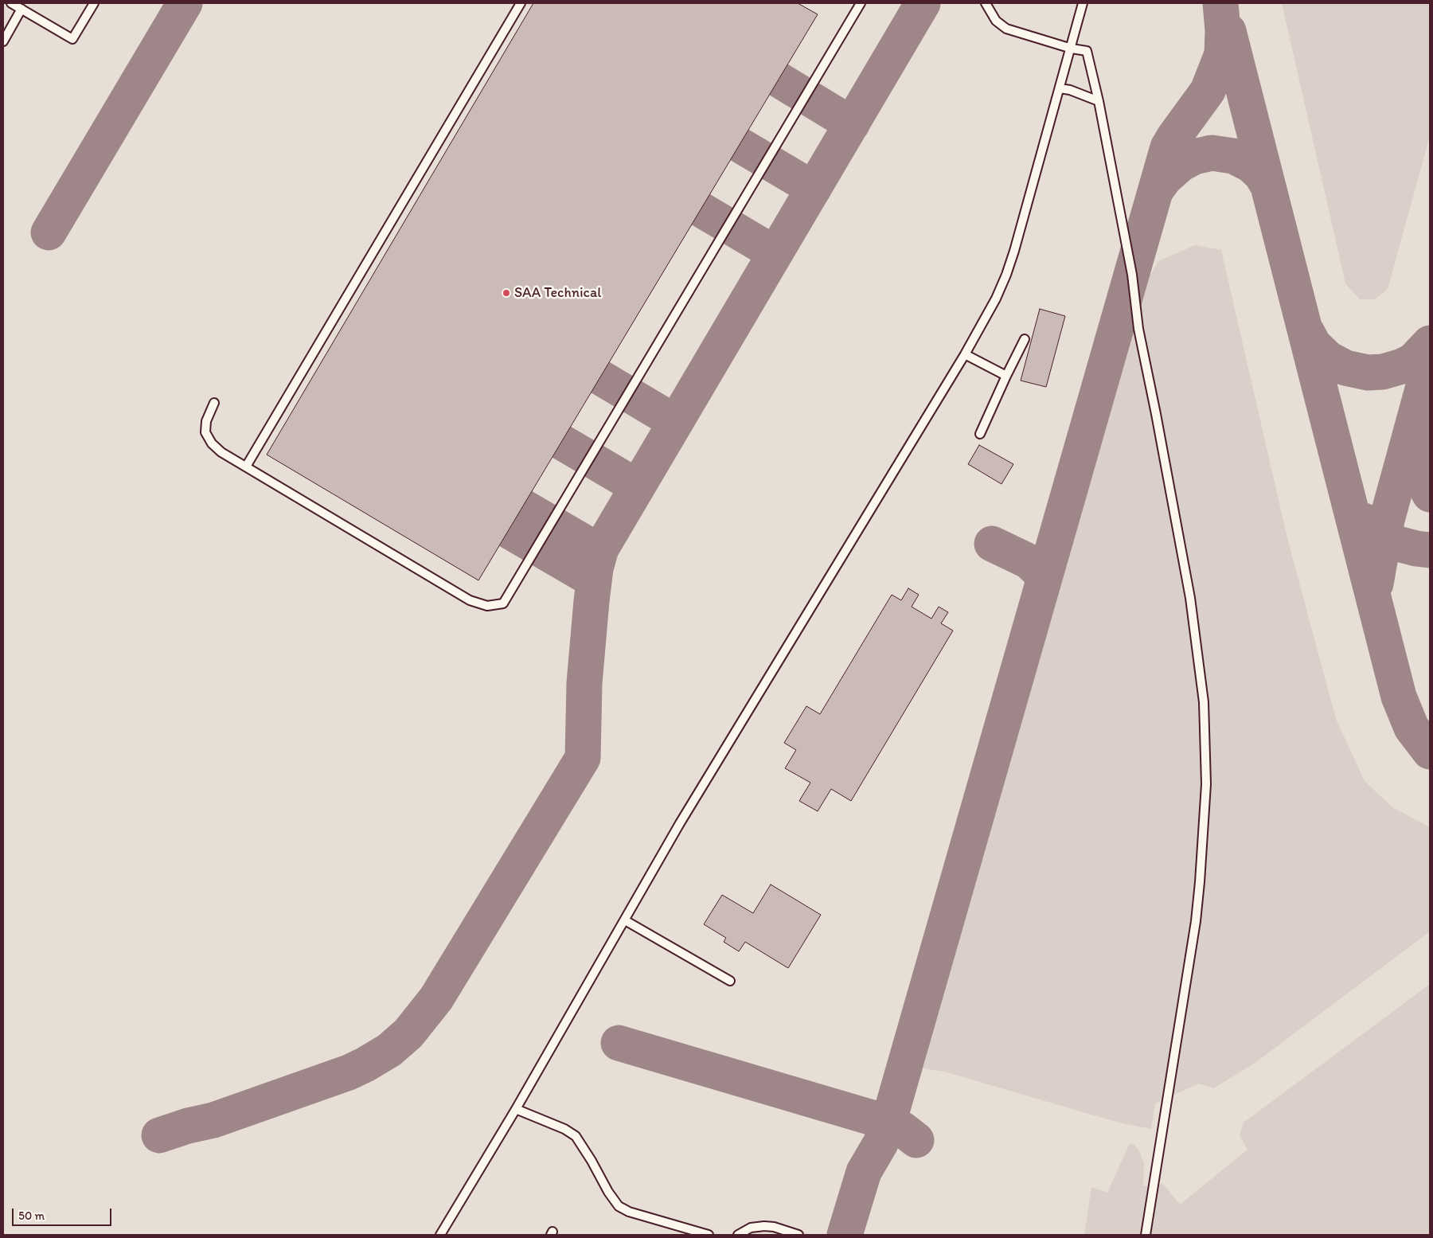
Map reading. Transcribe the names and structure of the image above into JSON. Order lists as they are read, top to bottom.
{
  "places": ["SAA Technical"],
  "scale_bar": "50 m"
}
